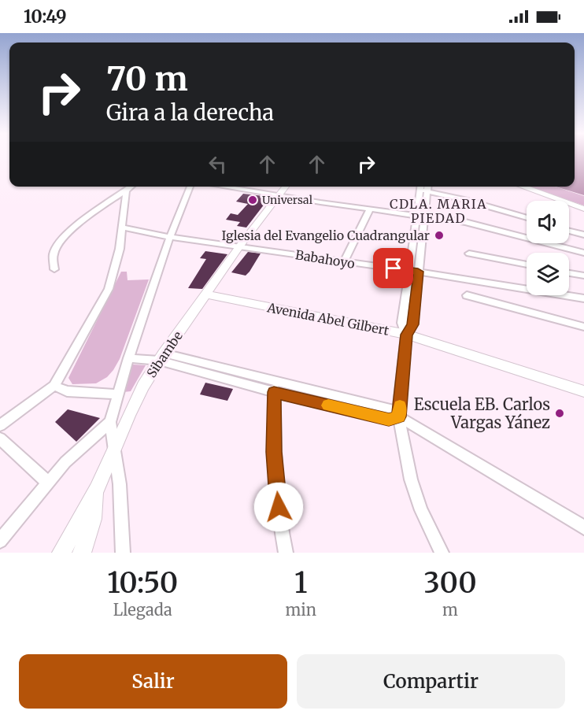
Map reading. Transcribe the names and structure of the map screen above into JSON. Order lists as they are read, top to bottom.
{
  "streets": {
    "street": ["Babahoyo", "Avenida Abel Gilbert", "Sibambe"]
  },
  "crossings": [
    ["Babahoyo", "Sibambe"],
    ["Avenida Abel Gilbert", "Sibambe"]
  ],
  "districts": ["CDLA. MARIA PIEDAD"],
  "places": ["Universal", "Iglesia del Evangelio Cuadrangular", "Escuela EB. Carlos Vargas Yánez"],
  "page": {
    "status": "10:49",
    "turn": ["70 m", "Gira a la derecha"],
    "eta": [
      "10:50",
      "Llegada",
      "1",
      "min",
      "300",
      "m"
    ],
    "buttons": ["Salir", "Compartir"]
  }
}
